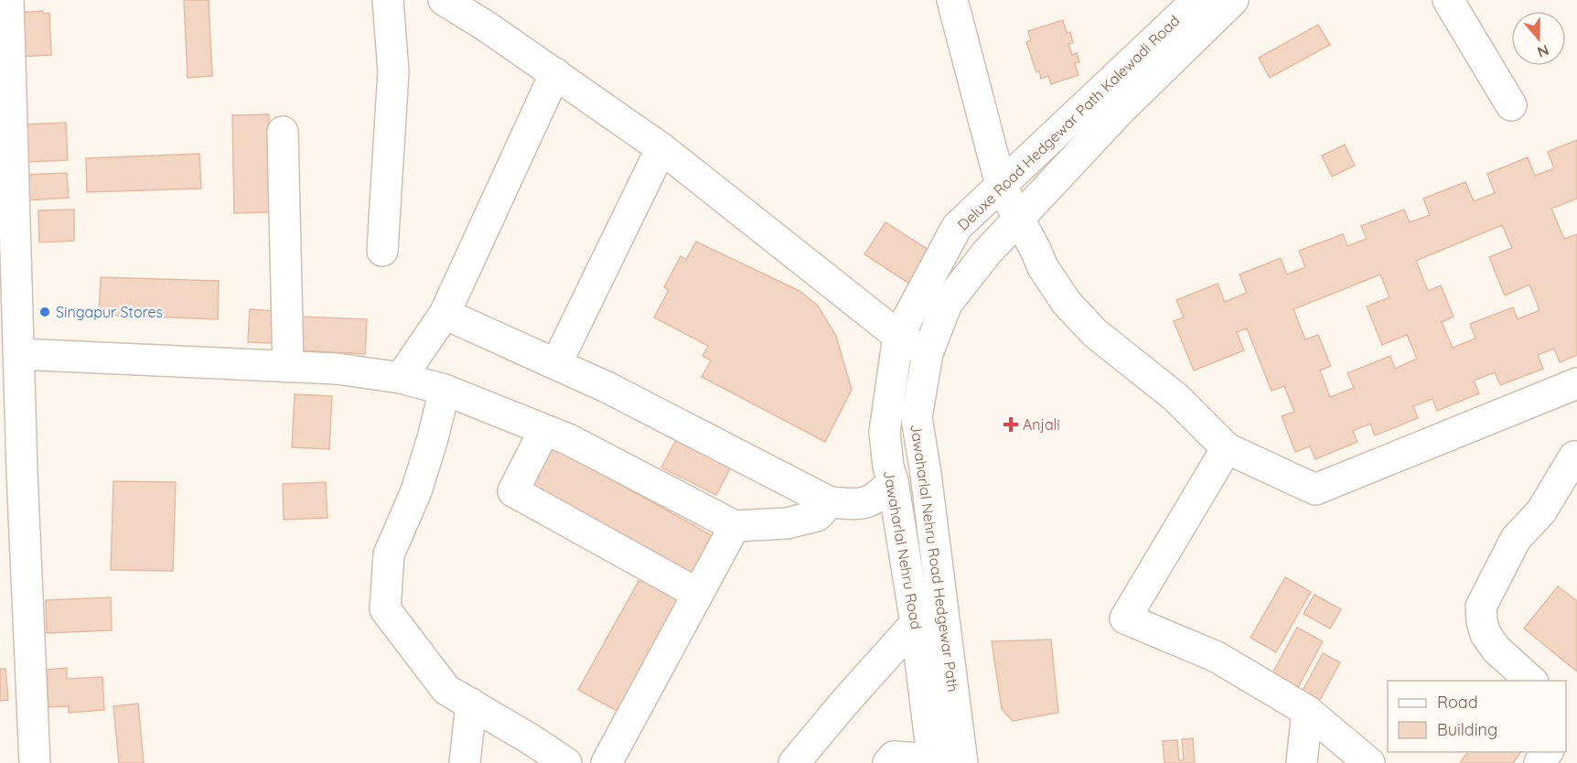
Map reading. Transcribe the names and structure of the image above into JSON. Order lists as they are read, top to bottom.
{
  "streets": {
    "street": ["Deluxe Road Hedgewar Path Kalewadi Road", "Jawaharlal Nehru Road", "Jawaharlal Nehru Road Hedgewar Path"]
  },
  "crossings": [
    ["Deluxe Road Hedgewar Path Kalewadi Road", "Jawaharlal Nehru Road"],
    ["Deluxe Road Hedgewar Path Kalewadi Road", "Jawaharlal Nehru Road Hedgewar Path"]
  ],
  "places": {
    "other": ["Singapur Stores"],
    "health": ["Anjali"]
  },
  "legend": ["Road", "Building"],
  "north": "bottom"
}
